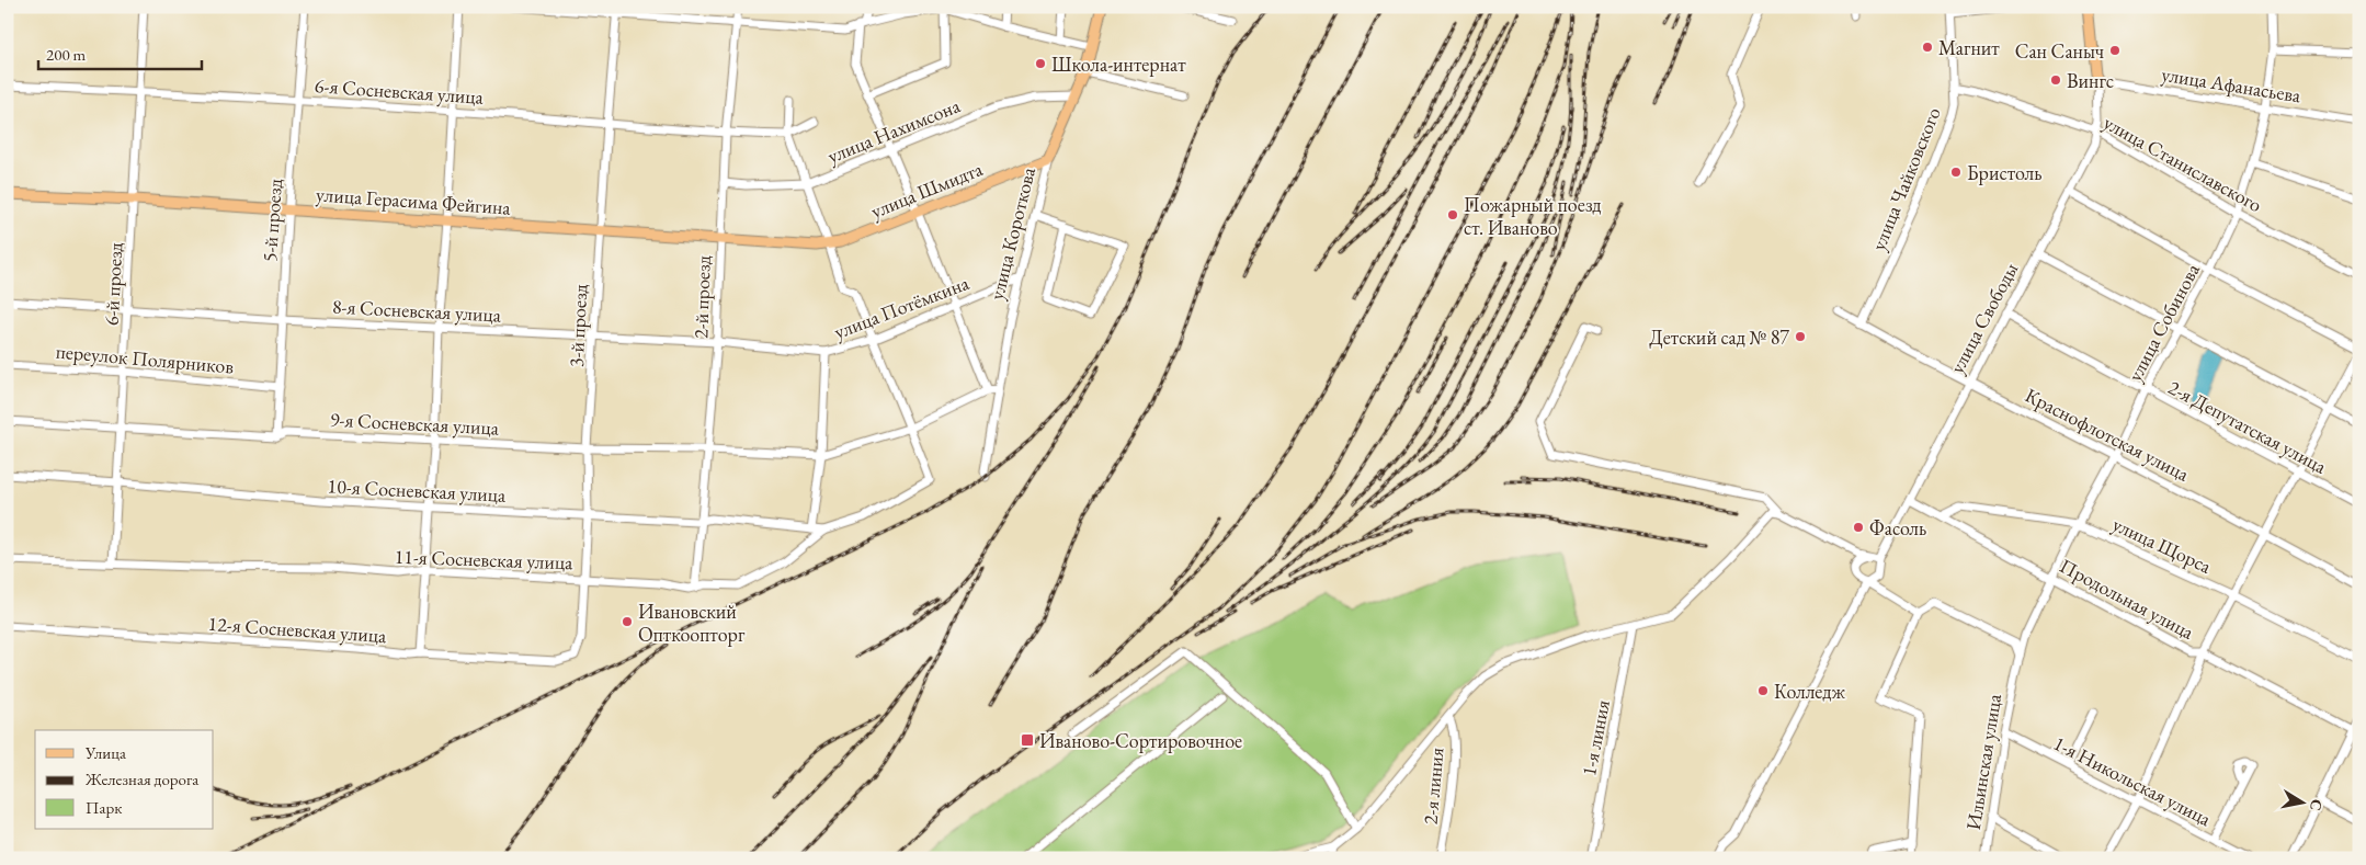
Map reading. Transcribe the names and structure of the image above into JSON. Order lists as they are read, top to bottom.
{
  "streets": {
    "main road": [
      "улица Шмидта",
      "улица Герасима Фейгина",
      "улица Короткова",
      "улица Свободы"
    ],
    "street": [
      "улица Афанасьева",
      "6-я Сосневская улица",
      "улица Нахимсона",
      "улица Станиславского",
      "улица Чайковского",
      "5-й проезд",
      "6-й проезд",
      "2-й проезд",
      "улица Потёмкина",
      "8-я Сосневская улица",
      "улица Собинова",
      "3-й проезд",
      "переулок Полярников",
      "9-я Сосневская улица",
      "2-я Депутатская улица",
      "Краснофлотская улица",
      "10-я Сосневская улица",
      "улица Щорса",
      "11-я Сосневская улица",
      "Продольная улица",
      "12-я Сосневская улица",
      "1-я линия",
      "Ильинская улица",
      "1-я Никольская улица",
      "2-я линия"
    ]
  },
  "crossings": [
    ["улица Афанасьева", "улица Свободы"],
    ["улица Афанасьева", "улица Собинова"],
    ["6-я Сосневская улица", "5-й проезд"],
    ["6-я Сосневская улица", "6-й проезд"],
    ["6-я Сосневская улица", "2-й проезд"],
    ["6-я Сосневская улица", "3-й проезд"],
    ["улица Нахимсона", "улица Короткова"],
    ["улица Нахимсона", "2-й проезд"],
    ["улица Станиславского", "улица Чайковского"],
    ["улица Станиславского", "улица Свободы"],
    ["улица Станиславского", "улица Собинова"],
    ["улица Чайковского", "Краснофлотская улица"],
    ["улица Шмидта", "улица Герасима Фейгина"],
    ["улица Шмидта", "улица Короткова"],
    ["улица Герасима Фейгина", "5-й проезд"],
    ["улица Герасима Фейгина", "6-й проезд"],
    ["улица Герасима Фейгина", "2-й проезд"],
    ["улица Герасима Фейгина", "3-й проезд"],
    ["5-й проезд", "8-я Сосневская улица"],
    ["5-й проезд", "переулок Полярников"],
    ["5-й проезд", "9-я Сосневская улица"],
    ["улица Короткова", "улица Потёмкина"],
    ["улица Короткова", "9-я Сосневская улица"],
    ["6-й проезд", "8-я Сосневская улица"],
    ["6-й проезд", "переулок Полярников"],
    ["6-й проезд", "9-я Сосневская улица"],
    ["6-й проезд", "10-я Сосневская улица"],
    ["6-й проезд", "11-я Сосневская улица"],
    ["2-й проезд", "8-я Сосневская улица"],
    ["2-й проезд", "9-я Сосневская улица"],
    ["2-й проезд", "10-я Сосневская улица"],
    ["2-й проезд", "11-я Сосневская улица"],
    ["улица Потёмкина", "8-я Сосневская улица"],
    ["8-я Сосневская улица", "3-й проезд"],
    ["улица Свободы", "2-я Депутатская улица"],
    ["улица Свободы", "Краснофлотская улица"],
    ["улица Свободы", "Продольная улица"],
    ["улица Собинова", "2-я Депутатская улица"],
    ["улица Собинова", "Краснофлотская улица"],
    ["улица Собинова", "улица Щорса"],
    ["улица Собинова", "Продольная улица"],
    ["улица Собинова", "Ильинская улица"],
    ["3-й проезд", "9-я Сосневская улица"],
    ["3-й проезд", "10-я Сосневская улица"],
    ["3-й проезд", "11-я Сосневская улица"],
    ["3-й проезд", "12-я Сосневская улица"],
    ["9-я Сосневская улица", "11-я Сосневская улица"],
    ["10-я Сосневская улица", "11-я Сосневская улица"],
    ["улица Щорса", "Продольная улица"],
    ["Ильинская улица", "1-я Никольская улица"]
  ],
  "places": {
    "other": [
      "Магнит",
      "Сан Саныч",
      "Школа-интернат",
      "Вингс",
      "Бристоль",
      "Пожарный поезд ст. Иваново",
      "Детский сад № 87",
      "Фасоль",
      "Ивановский Опткоопторг",
      "Колледж"
    ],
    "transit": ["Иваново-Сортировочное"]
  },
  "legend": ["Улица", "Железная дорога", "Парк"],
  "scale_bar": "200 m",
  "north": "right"
}
